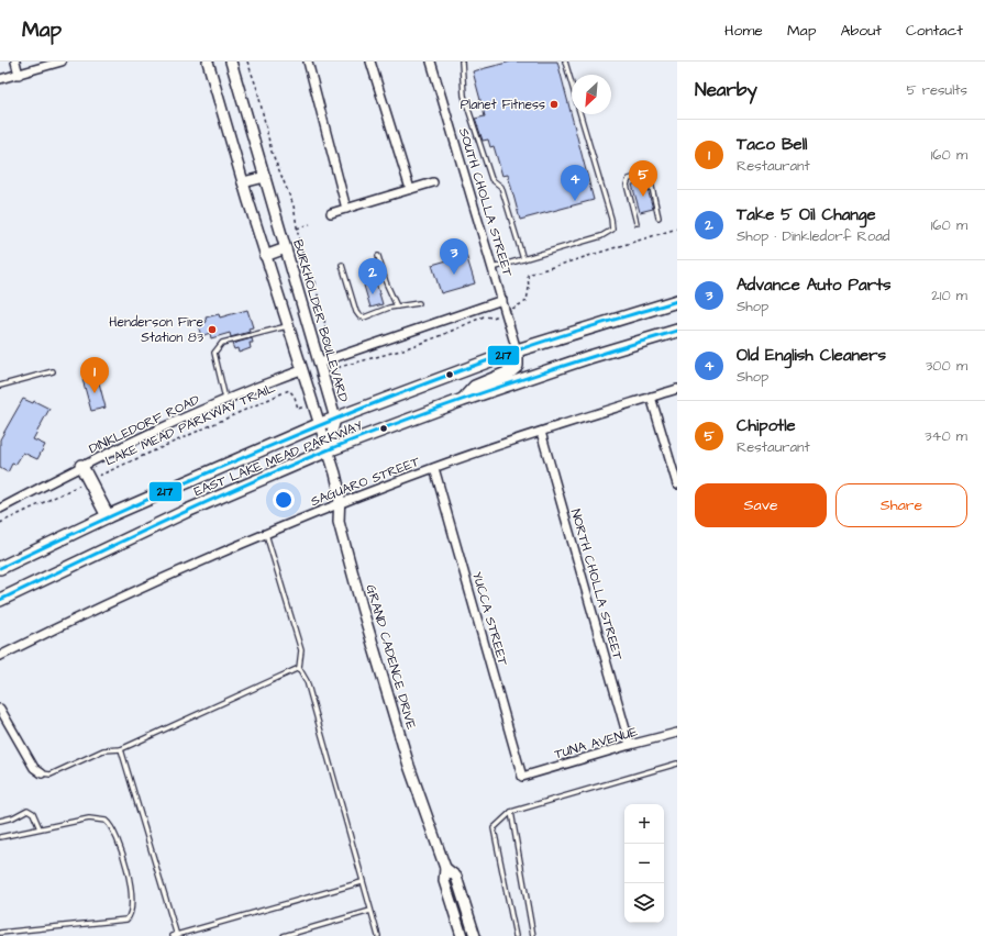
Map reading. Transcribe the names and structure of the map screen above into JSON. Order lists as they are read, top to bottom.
{
  "streets": {
    "main road": ["BURKHOLDER BOULEVARD", "EAST LAKE MEAD PARKWAY", "GRAND CADENCE DRIVE"],
    "street": [
      "SOUTH CHOLLA STREET",
      "DINKLEDORF ROAD",
      "SAGUARO STREET",
      "NORTH CHOLLA STREET",
      "YUCCA STREET",
      "TUNA AVENUE"
    ],
    "path": ["LAKE MEAD PARKWAY TRAIL"]
  },
  "crossings": [
    ["SOUTH CHOLLA STREET", "EAST LAKE MEAD PARKWAY"],
    ["BURKHOLDER BOULEVARD", "EAST LAKE MEAD PARKWAY"],
    ["BURKHOLDER BOULEVARD", "GRAND CADENCE DRIVE"],
    ["EAST LAKE MEAD PARKWAY", "GRAND CADENCE DRIVE"],
    ["SAGUARO STREET", "NORTH CHOLLA STREET"],
    ["SAGUARO STREET", "YUCCA STREET"],
    ["SAGUARO STREET", "GRAND CADENCE DRIVE"],
    ["NORTH CHOLLA STREET", "TUNA AVENUE"],
    ["YUCCA STREET", "TUNA AVENUE"]
  ],
  "places": ["Planet Fitness", "Henderson Fire Station 83"],
  "lines": ["transit line 217"],
  "north": "bottom left",
  "page": {
    "header": "Map",
    "nav": [
      "Home",
      "Map",
      "About",
      "Contact"
    ],
    "heading": ["Nearby", "5 results"],
    "list": [
      {
        "mark": "1",
        "name": "Taco Bell",
        "note": "Restaurant",
        "value": "160 m"
      },
      {
        "mark": "2",
        "name": "Take 5 Oil Change",
        "note": "Shop · Dinkledorf Road",
        "value": "160 m"
      },
      {
        "mark": "3",
        "name": "Advance Auto Parts",
        "note": "Shop",
        "value": "210 m"
      },
      {
        "mark": "4",
        "name": "Old English Cleaners",
        "note": "Shop",
        "value": "300 m"
      },
      {
        "mark": "5",
        "name": "Chipotle",
        "note": "Restaurant",
        "value": "340 m"
      }
    ],
    "pins": [
      "5",
      "4",
      "3",
      "2",
      "1"
    ],
    "buttons": ["Save", "Share"],
    "map_buttons": ["+", "−"]
  }
}
